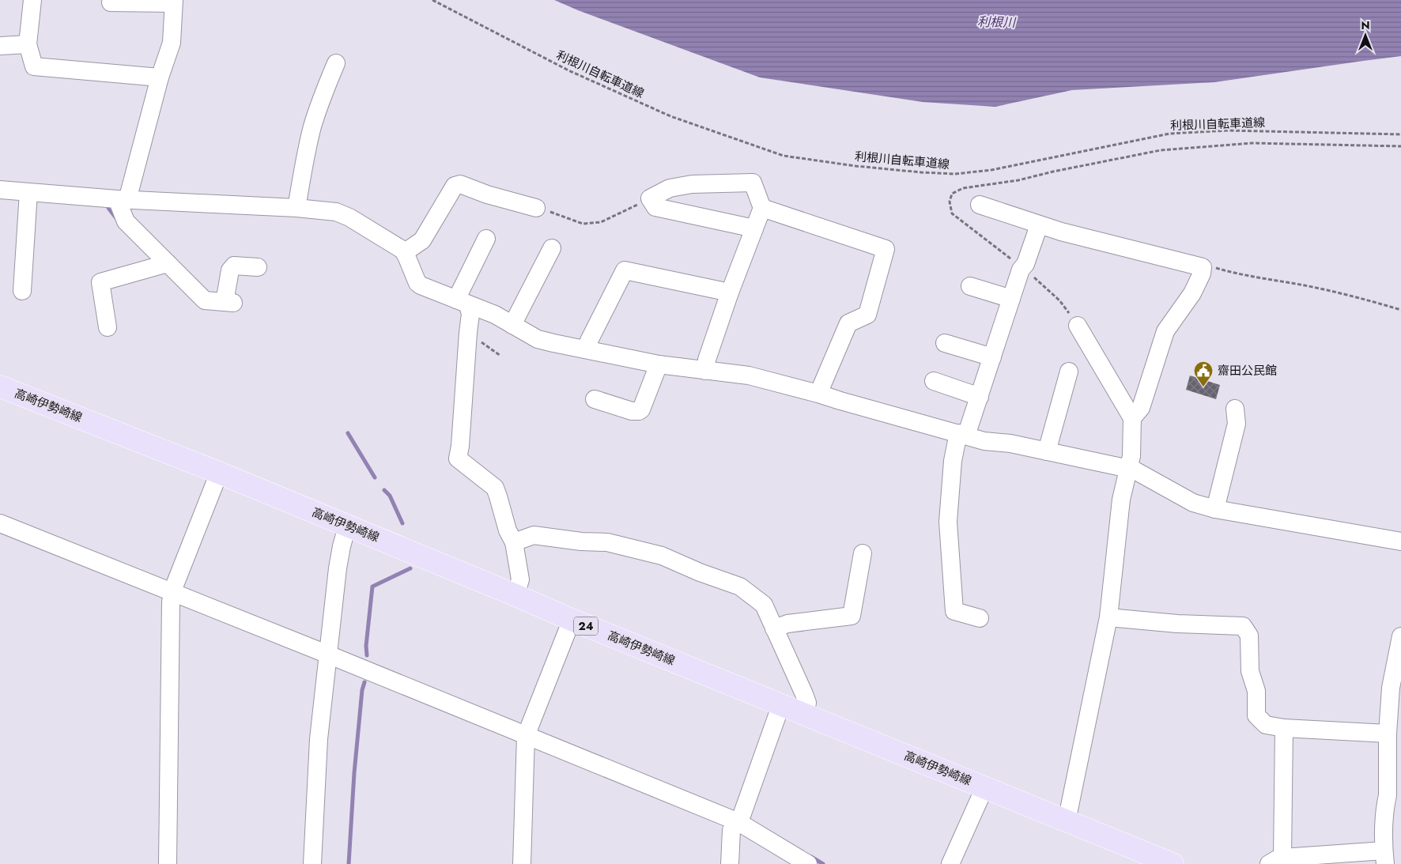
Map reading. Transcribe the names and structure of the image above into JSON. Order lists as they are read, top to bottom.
{
  "streets": {
    "main road": ["高崎伊勢崎線", "24"],
    "path": ["利根川自転車道線"]
  },
  "water": ["利根川"],
  "places": {
    "public building": ["齋田公民館"]
  },
  "north": "top"
}
